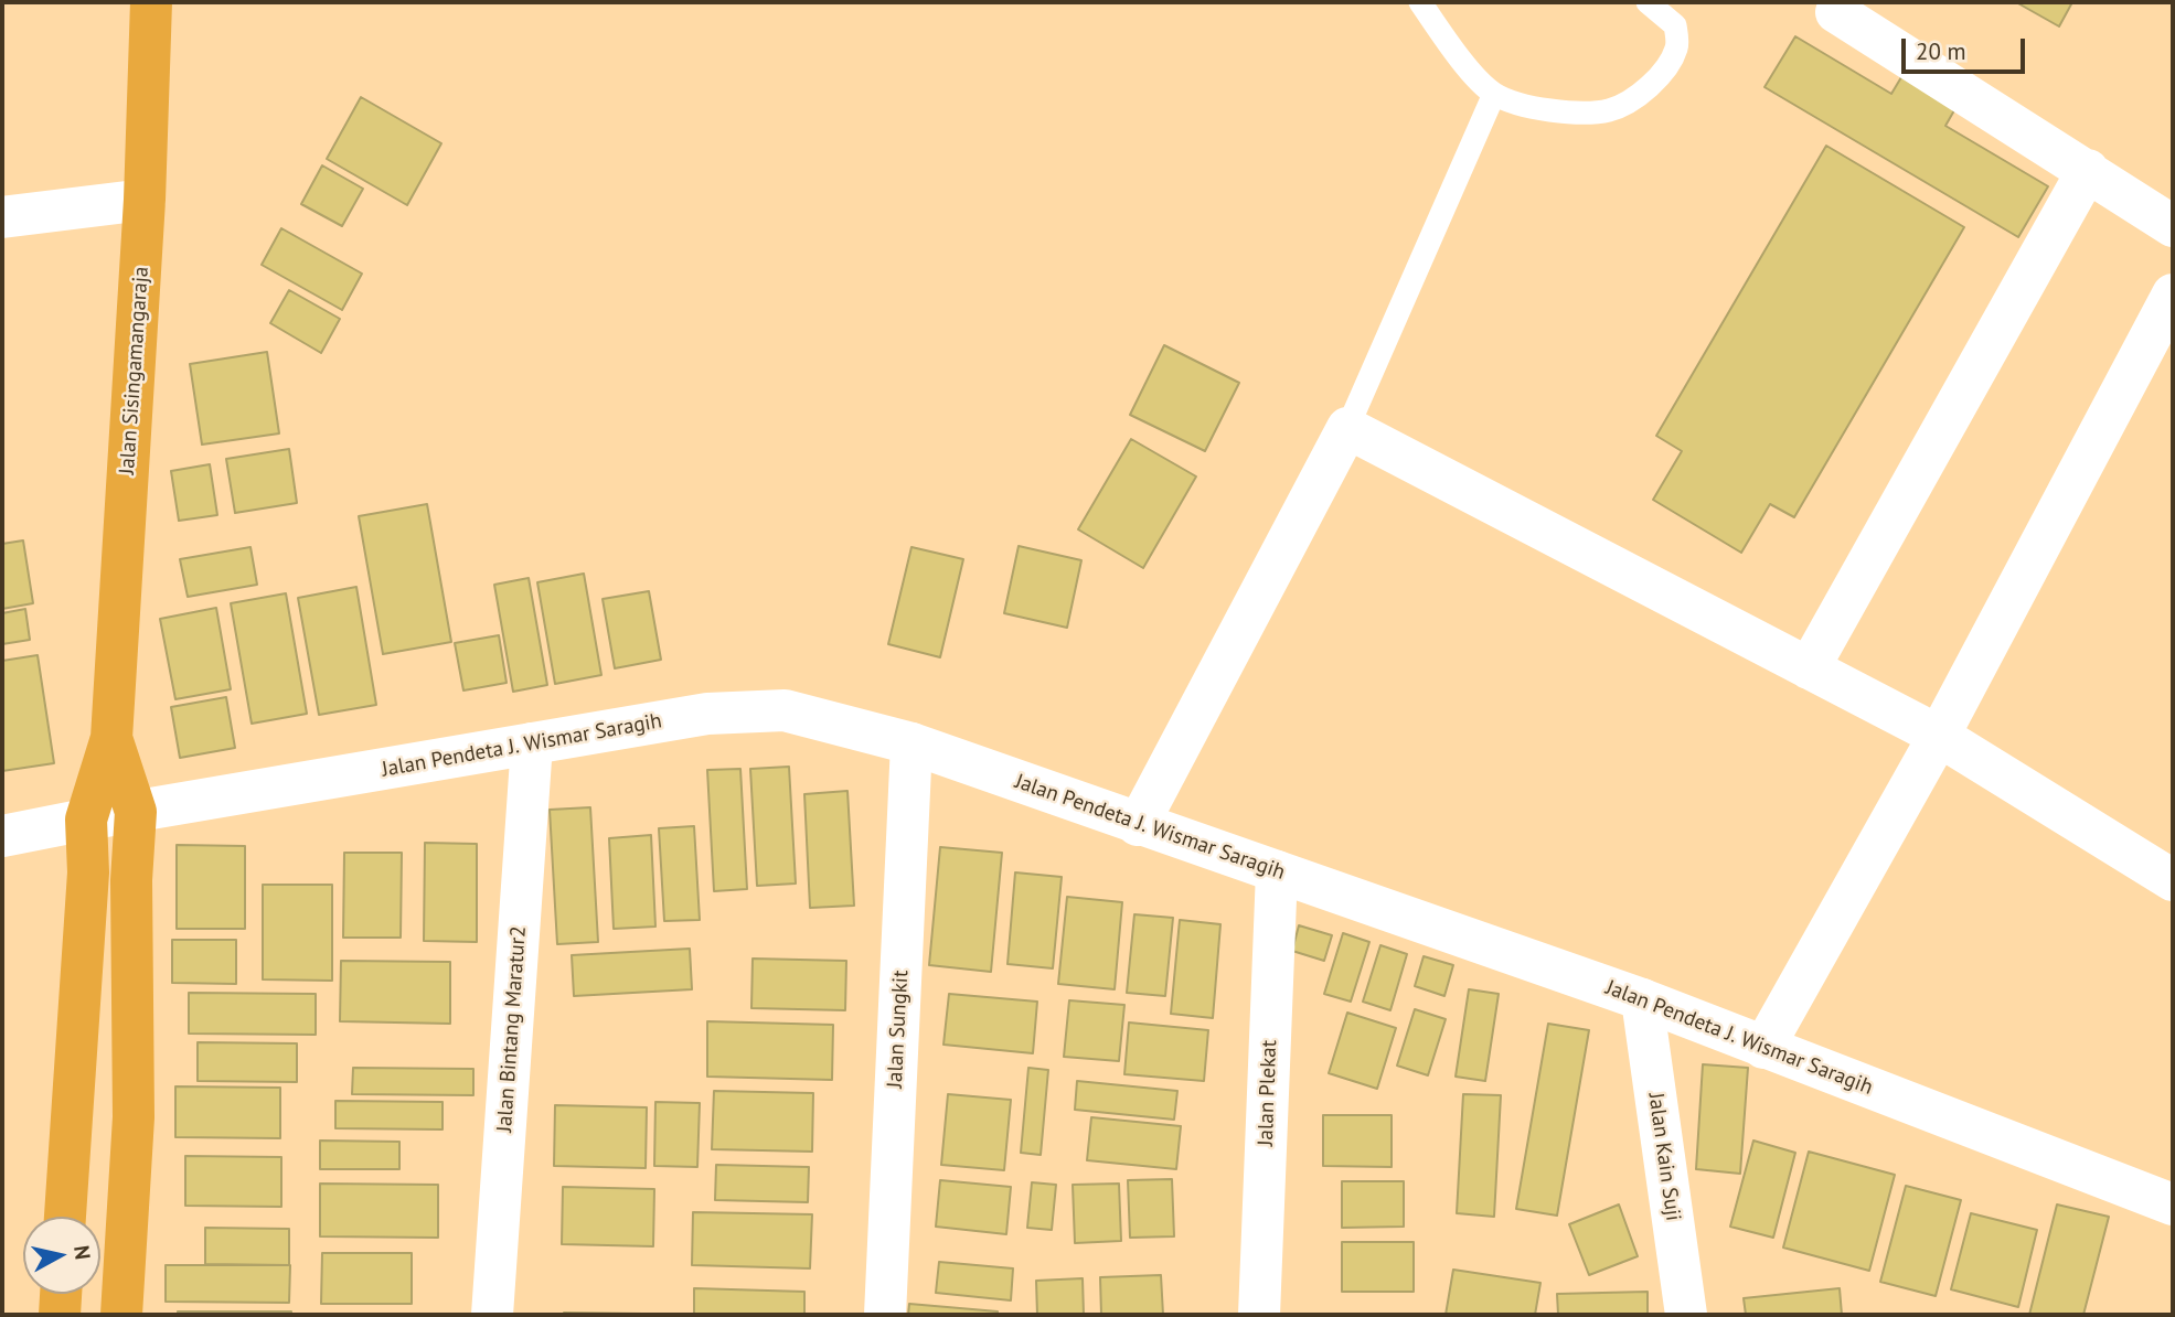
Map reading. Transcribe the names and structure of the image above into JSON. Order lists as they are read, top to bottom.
{
  "streets": {
    "highway": ["Jalan Sisingamangaraja"],
    "street": [
      "Jalan Pendeta J. Wismar Saragih",
      "Jalan Bintang Maratur2",
      "Jalan Sungkit",
      "Jalan Plekat",
      "Jalan Kain Suji"
    ]
  },
  "crossings": [
    ["Jalan Sisingamangaraja", "Jalan Pendeta J. Wismar Saragih"],
    ["Jalan Pendeta J. Wismar Saragih", "Jalan Bintang Maratur2"],
    ["Jalan Pendeta J. Wismar Saragih", "Jalan Sungkit"],
    ["Jalan Pendeta J. Wismar Saragih", "Jalan Plekat"],
    ["Jalan Pendeta J. Wismar Saragih", "Jalan Kain Suji"]
  ],
  "scale_bar": "20 m",
  "north": "right"
}
